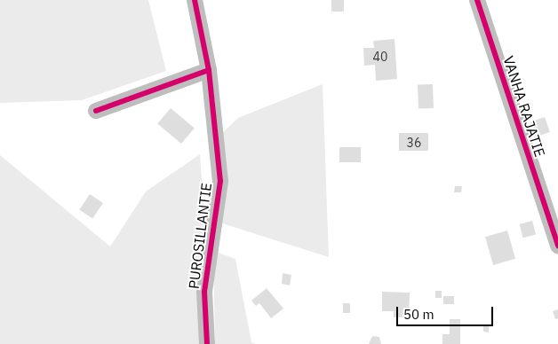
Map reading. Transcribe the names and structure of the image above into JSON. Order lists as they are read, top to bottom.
{
  "streets": {
    "street": ["VANHA RAJATIE", "PUROSILLANTIE"]
  },
  "house_numbers": ["40", "36"],
  "scale_bar": "50 m"
}
